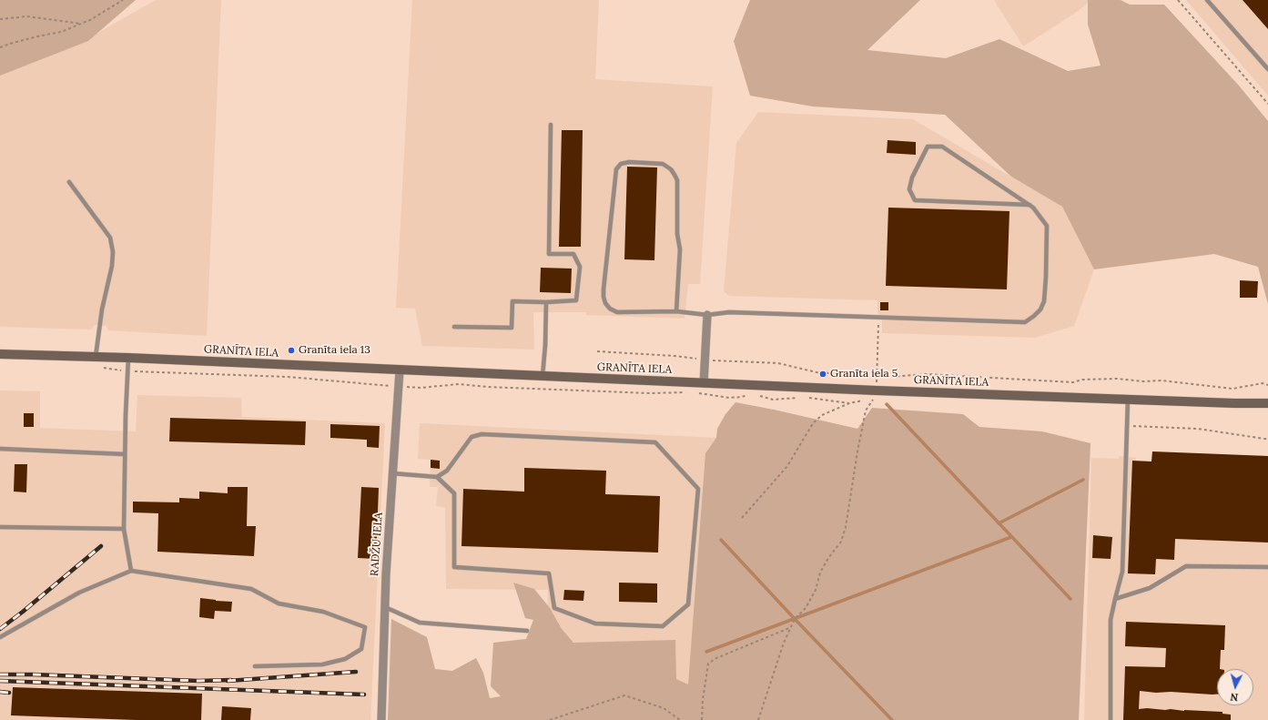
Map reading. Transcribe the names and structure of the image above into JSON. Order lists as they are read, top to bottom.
{
  "streets": {
    "main road": ["GRANĪTA IELA"],
    "street": ["RADŽU IELA"]
  },
  "crossings": [
    ["GRANĪTA IELA", "RADŽU IELA"]
  ],
  "places": ["Granīta iela 13", "Granīta iela 5"],
  "north": "bottom"
}
